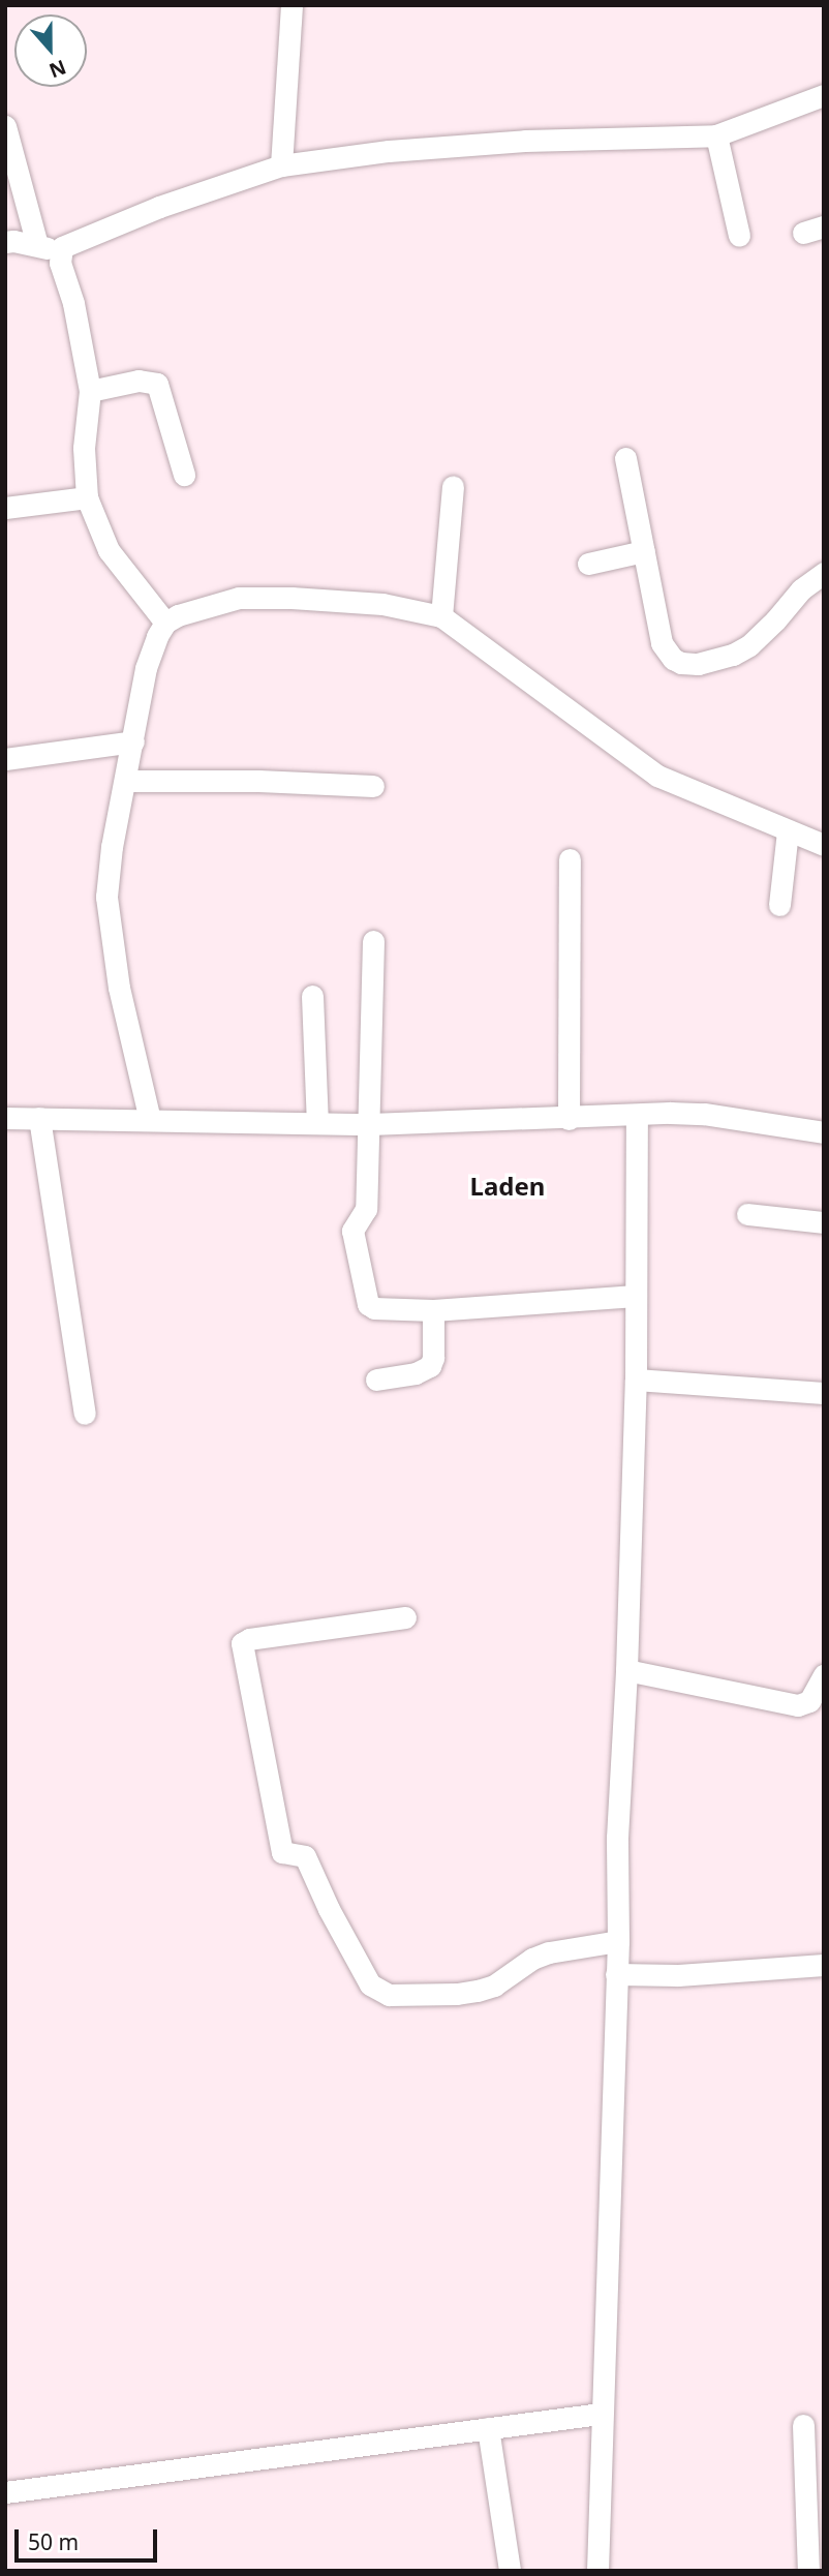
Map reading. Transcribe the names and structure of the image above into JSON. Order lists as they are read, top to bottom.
{
  "districts": ["Laden"],
  "scale_bar": "50 m",
  "north": "bottom"
}
